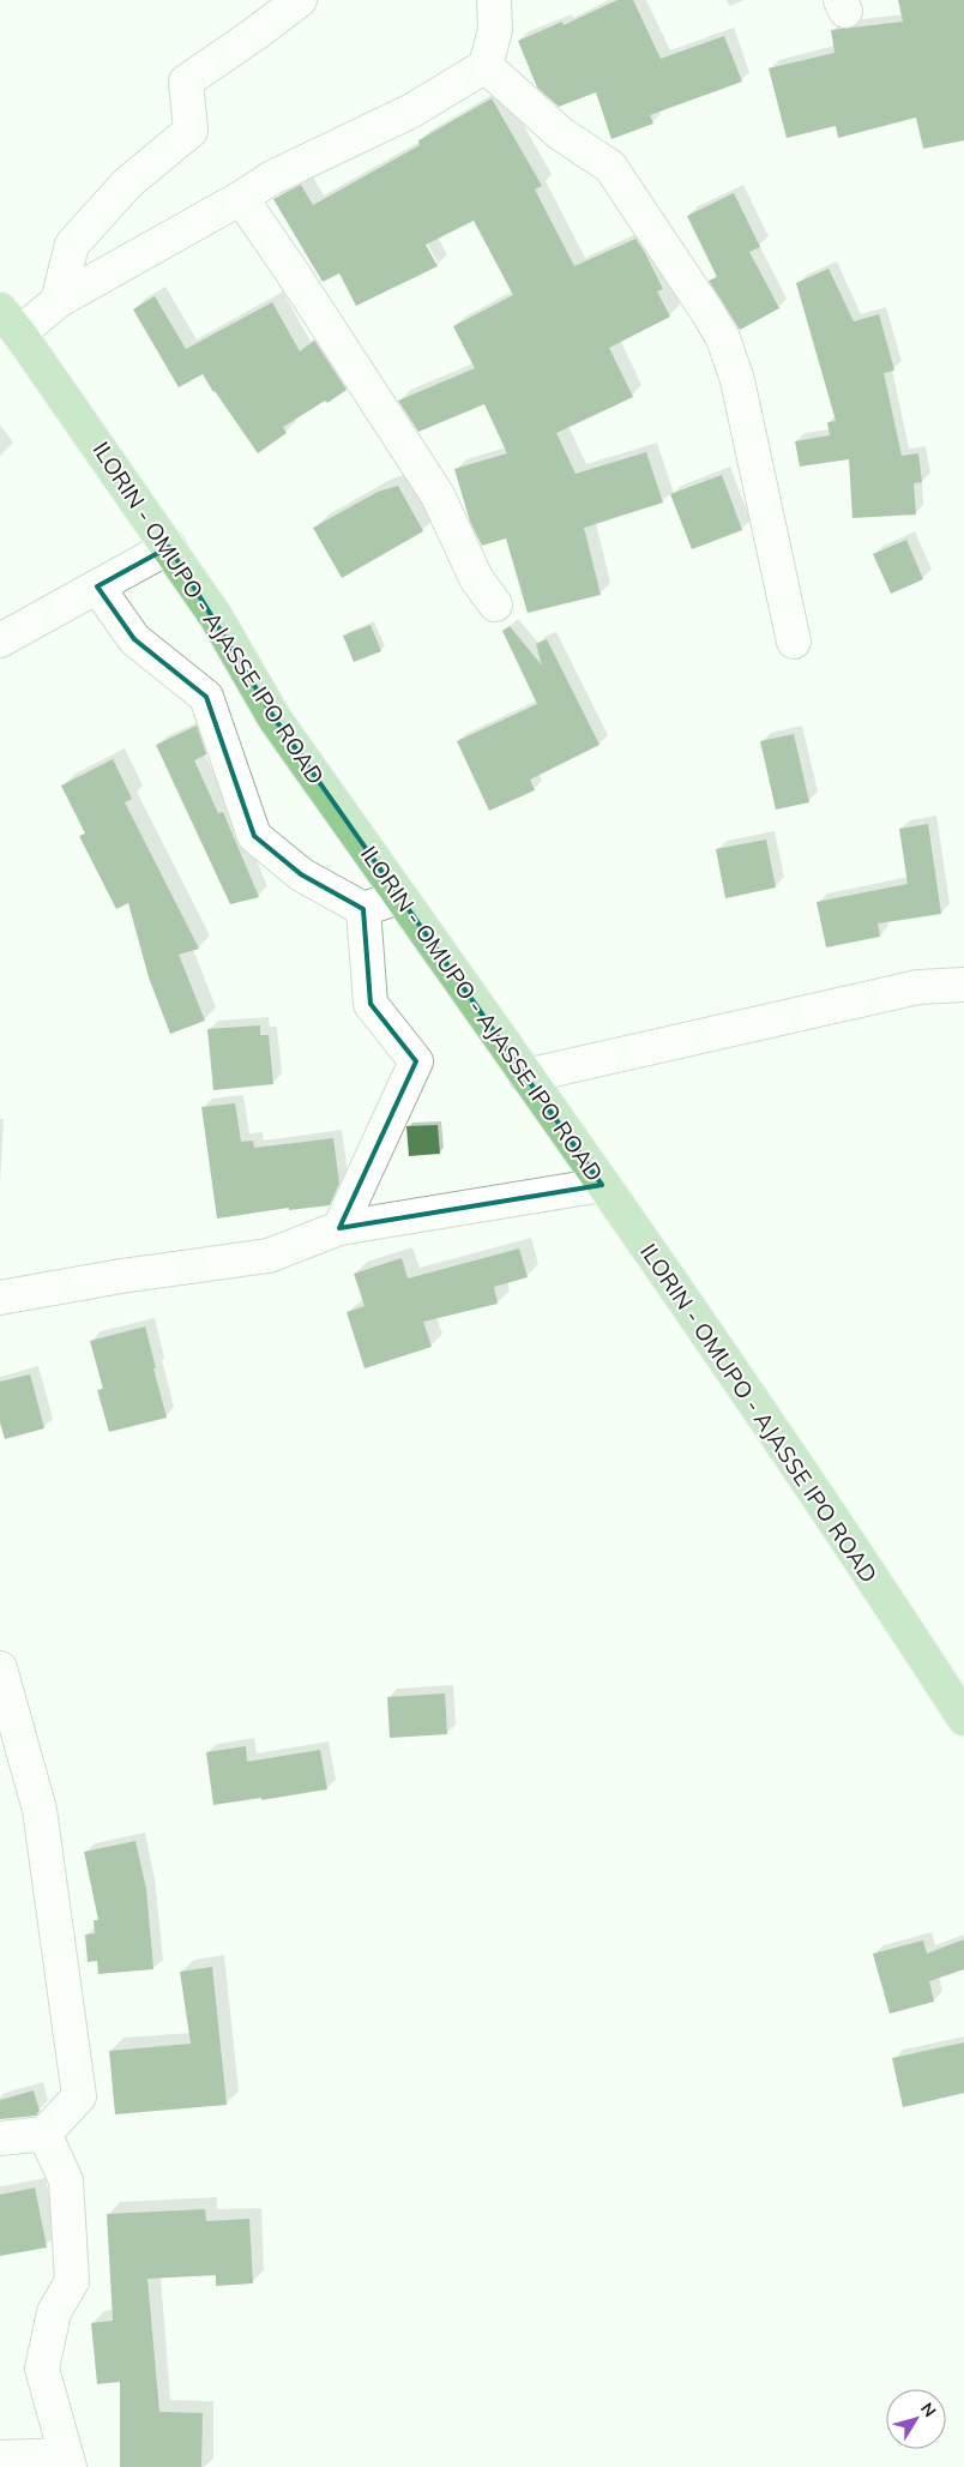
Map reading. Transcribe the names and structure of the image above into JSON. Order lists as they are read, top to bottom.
{
  "streets": {
    "highway": ["ILORIN - OMUPO - AJASSE IPO ROAD"]
  },
  "north": "top right"
}
